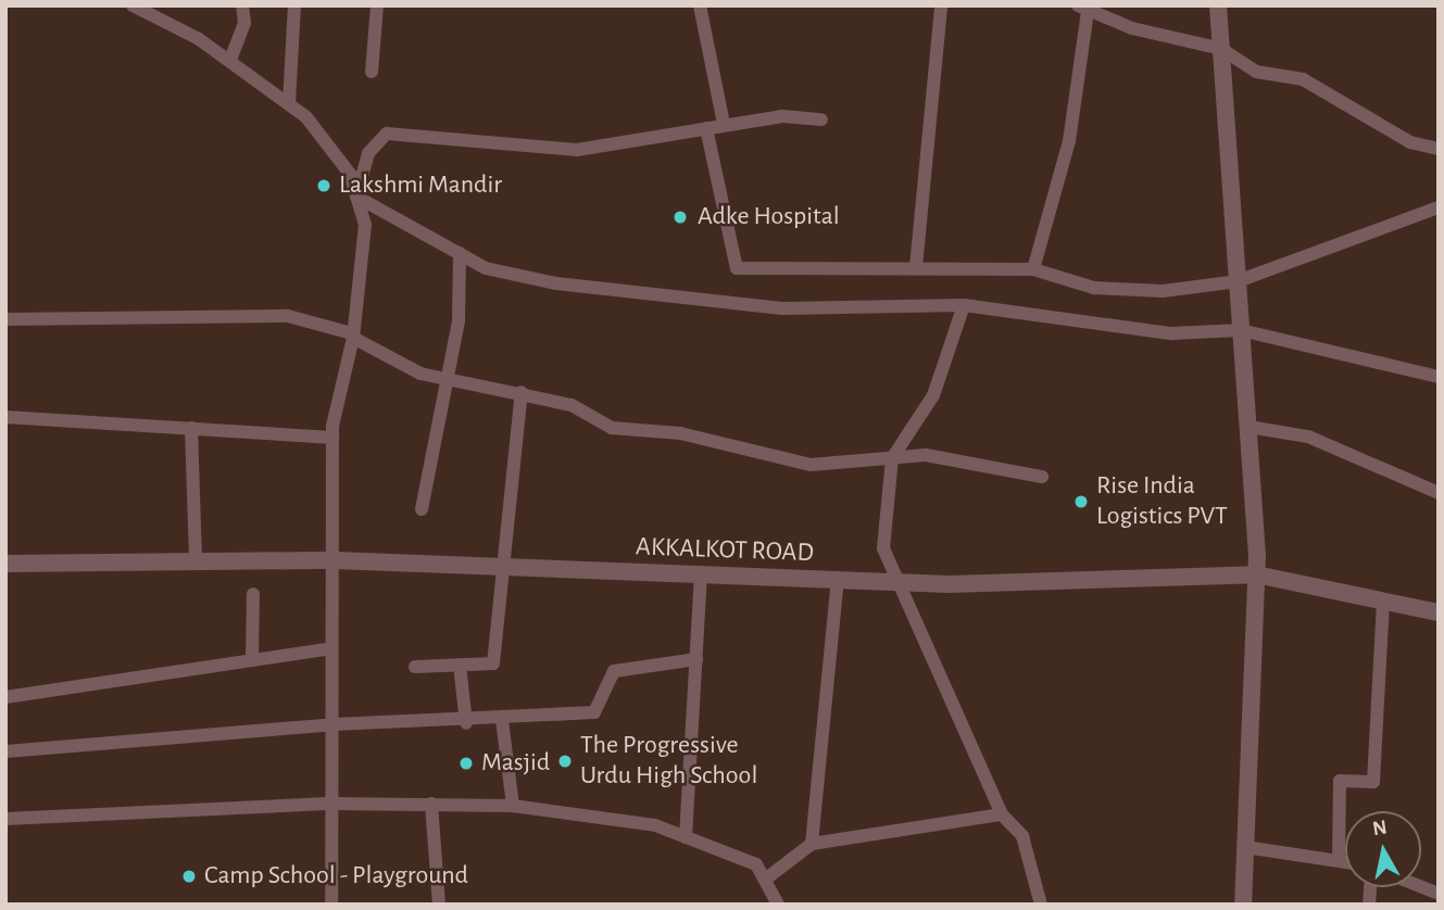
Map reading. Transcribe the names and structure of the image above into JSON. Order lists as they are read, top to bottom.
{
  "streets": {
    "street": ["AKKALKOT ROAD"]
  },
  "places": [
    "Lakshmi Mandir",
    "Adke Hospital",
    "Rise India Logistics PVT",
    "The Progressive Urdu High School",
    "Masjid",
    "Camp School - Playground"
  ],
  "north": "top"
}
